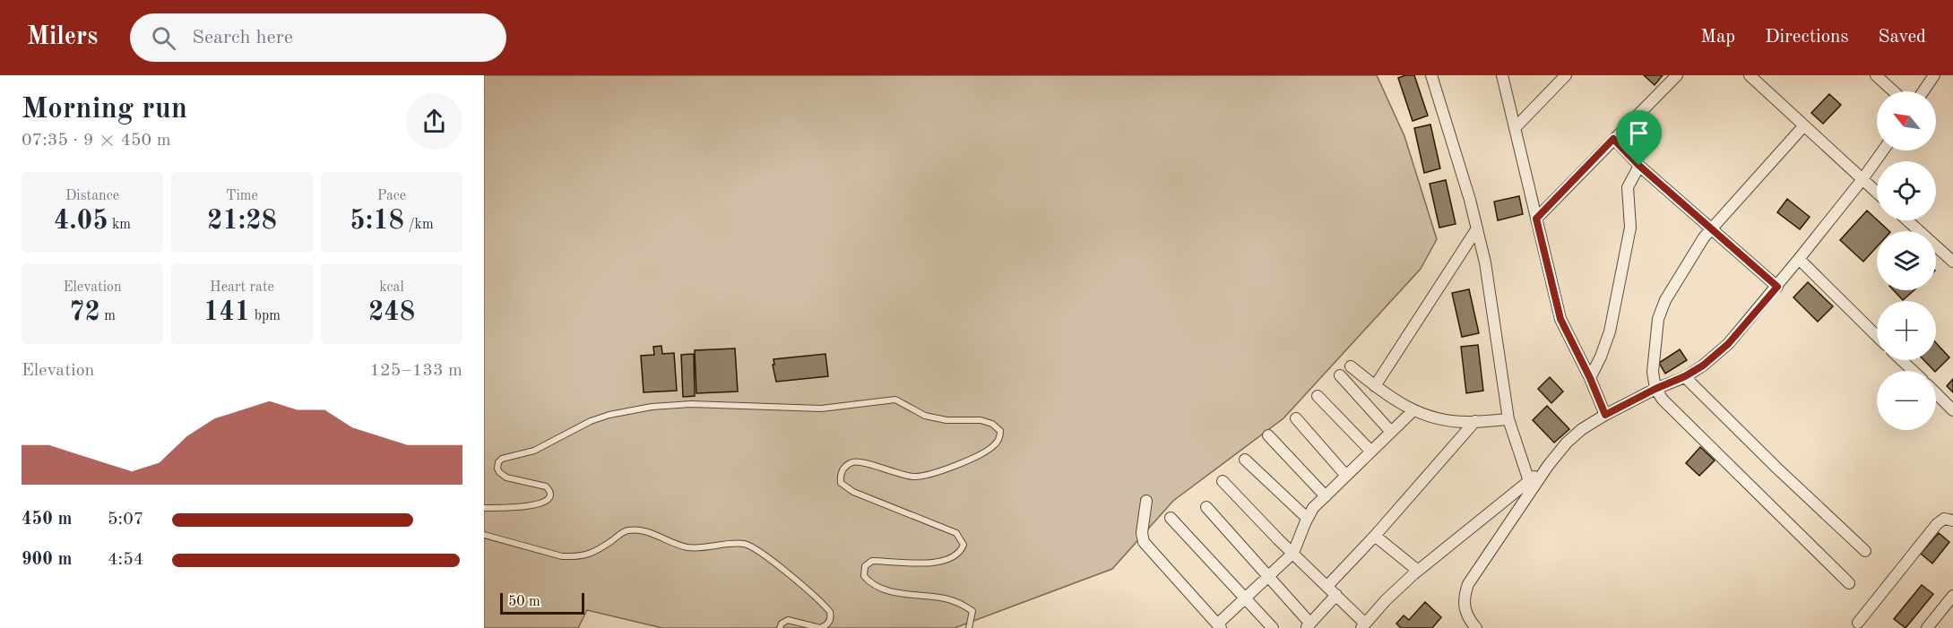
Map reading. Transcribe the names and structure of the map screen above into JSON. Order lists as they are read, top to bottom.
{
  "scale_bar": "50 m",
  "north": "top left",
  "page": {
    "header": "Milers",
    "search": "Search here",
    "nav": ["Map", "Directions", "Saved"],
    "heading": ["Morning run", "07:35 · 9 × 450 m"],
    "map_buttons": ["+", "−"],
    "stats": [
      ["Distance", "4.05 km"],
      ["Time", "21:28"],
      ["Pace", "5:18 /km"],
      ["Elevation", "72 m"],
      ["Heart rate", "141 bpm"],
      ["kcal", "248"]
    ],
    "chart": ["Elevation", "125–133 m"],
    "list": [
      {
        "name": "450 m",
        "note": "5:07"
      },
      {
        "name": "900 m",
        "note": "4:54"
      }
    ],
    "scale": "50 m"
  }
}
